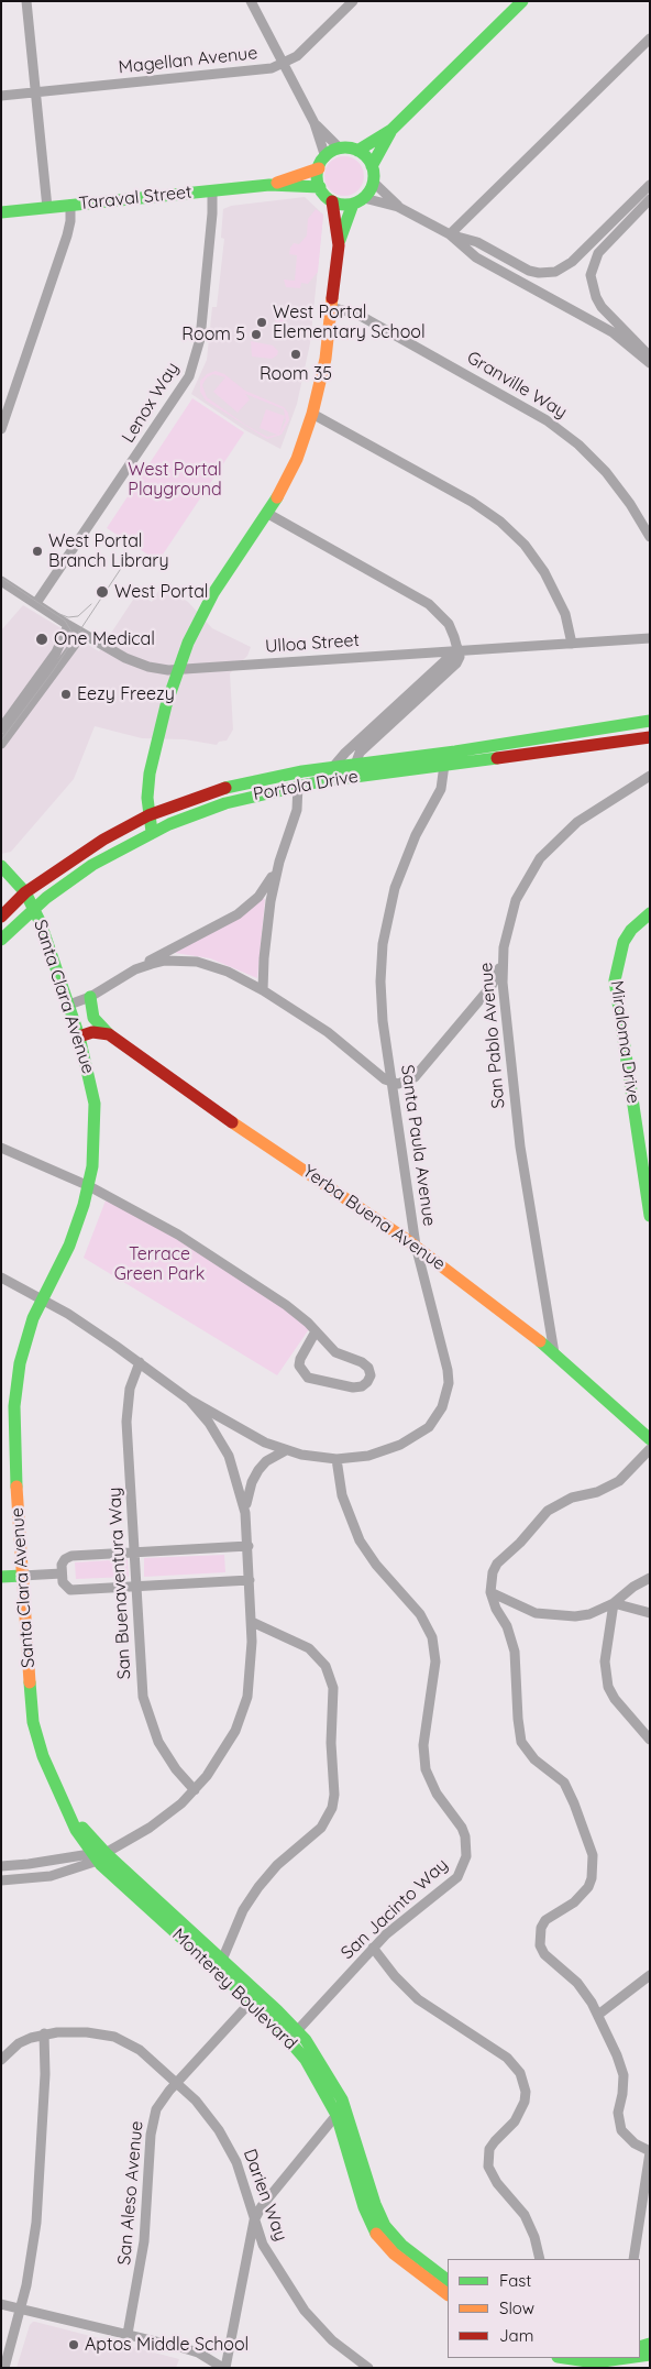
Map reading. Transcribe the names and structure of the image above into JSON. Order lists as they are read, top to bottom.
{
  "streets": {
    "street": [
      "Magellan Avenue",
      "Taraval Street",
      "Granville Way",
      "Lenox Way",
      "Ulloa Street",
      "Portola Drive",
      "Santa Clara Avenue",
      "San Pablo Avenue",
      "Miraloma Drive",
      "Santa Paula Avenue",
      "Yerba Buena Avenue",
      "San Buenaventura Way",
      "San Jacinto Way",
      "Monterey Boulevard",
      "San Aleso Avenue",
      "Darien Way"
    ]
  },
  "crossings": [
    ["Taraval Street", "Lenox Way"],
    ["Lenox Way", "Ulloa Street"],
    ["Portola Drive", "Santa Clara Avenue"],
    ["Portola Drive", "Santa Paula Avenue"],
    ["Santa Clara Avenue", "Monterey Boulevard"],
    ["San Pablo Avenue", "Yerba Buena Avenue"],
    ["Santa Paula Avenue", "Yerba Buena Avenue"],
    ["Santa Paula Avenue", "San Jacinto Way"],
    ["San Jacinto Way", "Monterey Boulevard"],
    ["Monterey Boulevard", "San Aleso Avenue"],
    ["San Aleso Avenue", "Darien Way"]
  ],
  "parks": ["West Portal Playground", "Terrace Green Park"],
  "places": [
    "West Portal Elementary School",
    "Room 5",
    "Room 35",
    "West Portal Branch Library",
    "West Portal",
    "One Medical",
    "Eezy Freezy",
    "Aptos Middle School"
  ],
  "legend": ["Fast", "Slow", "Jam"]
}
